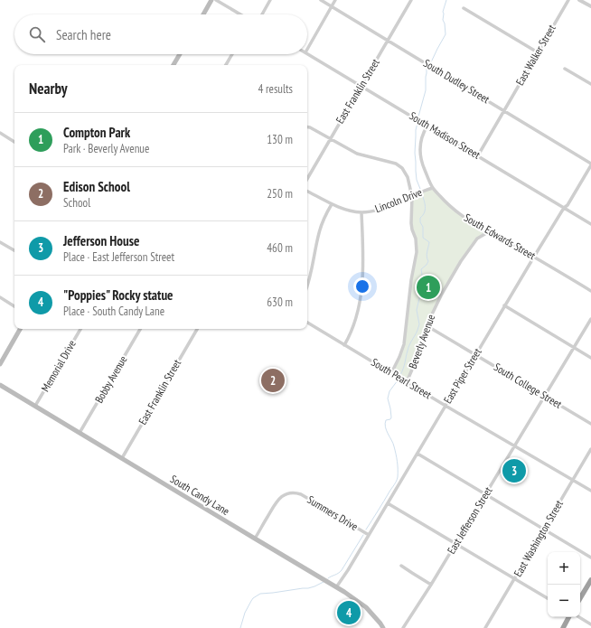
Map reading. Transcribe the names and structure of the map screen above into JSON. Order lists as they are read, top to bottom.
{
  "streets": {
    "main road": ["South Candy Lane"],
    "street": [
      "East Walker Street",
      "South Dudley Street",
      "East Franklin Street",
      "South Madison Street",
      "Lincoln Drive",
      "South Edwards Street",
      "Beverly Avenue",
      "Memorial Drive",
      "East Piper Street",
      "South Pearl Street",
      "Bobby Avenue",
      "South College Street",
      "Summers Drive",
      "East Jefferson Street",
      "East Washington Street"
    ]
  },
  "crossings": [
    ["East Walker Street", "South Dudley Street"],
    ["East Walker Street", "South Madison Street"],
    ["South Dudley Street", "East Franklin Street"],
    ["South Dudley Street", "East Piper Street"],
    ["East Franklin Street", "South Madison Street"],
    ["East Franklin Street", "South Candy Lane"],
    ["South Madison Street", "South Edwards Street"],
    ["South Madison Street", "East Piper Street"],
    ["Lincoln Drive", "South Edwards Street"],
    ["South Edwards Street", "Beverly Avenue"],
    ["South Edwards Street", "East Piper Street"],
    ["Beverly Avenue", "South Pearl Street"],
    ["Beverly Avenue", "South College Street"],
    ["Memorial Drive", "South Candy Lane"],
    ["East Piper Street", "South Pearl Street"],
    ["East Piper Street", "South College Street"],
    ["East Piper Street", "South Candy Lane"],
    ["East Piper Street", "Summers Drive"],
    ["South Pearl Street", "East Jefferson Street"],
    ["South Pearl Street", "East Washington Street"],
    ["Bobby Avenue", "South Candy Lane"],
    ["South College Street", "East Jefferson Street"],
    ["South Candy Lane", "Summers Drive"]
  ],
  "page": {
    "search": "Search here",
    "heading": ["Nearby", "4 results"],
    "list": [
      {
        "mark": "1",
        "name": "Compton Park",
        "note": "Park · Beverly Avenue",
        "value": "130 m"
      },
      {
        "mark": "2",
        "name": "Edison School",
        "note": "School",
        "value": "250 m"
      },
      {
        "mark": "3",
        "name": "Jefferson House",
        "note": "Place · East Jefferson Street",
        "value": "460 m"
      },
      {
        "mark": "4",
        "name": "\"Poppies\" Rocky statue",
        "note": "Place · South Candy Lane",
        "value": "630 m"
      }
    ],
    "pins": [
      "1",
      "2",
      "3",
      "4"
    ],
    "map_buttons": ["+", "−"]
  }
}
